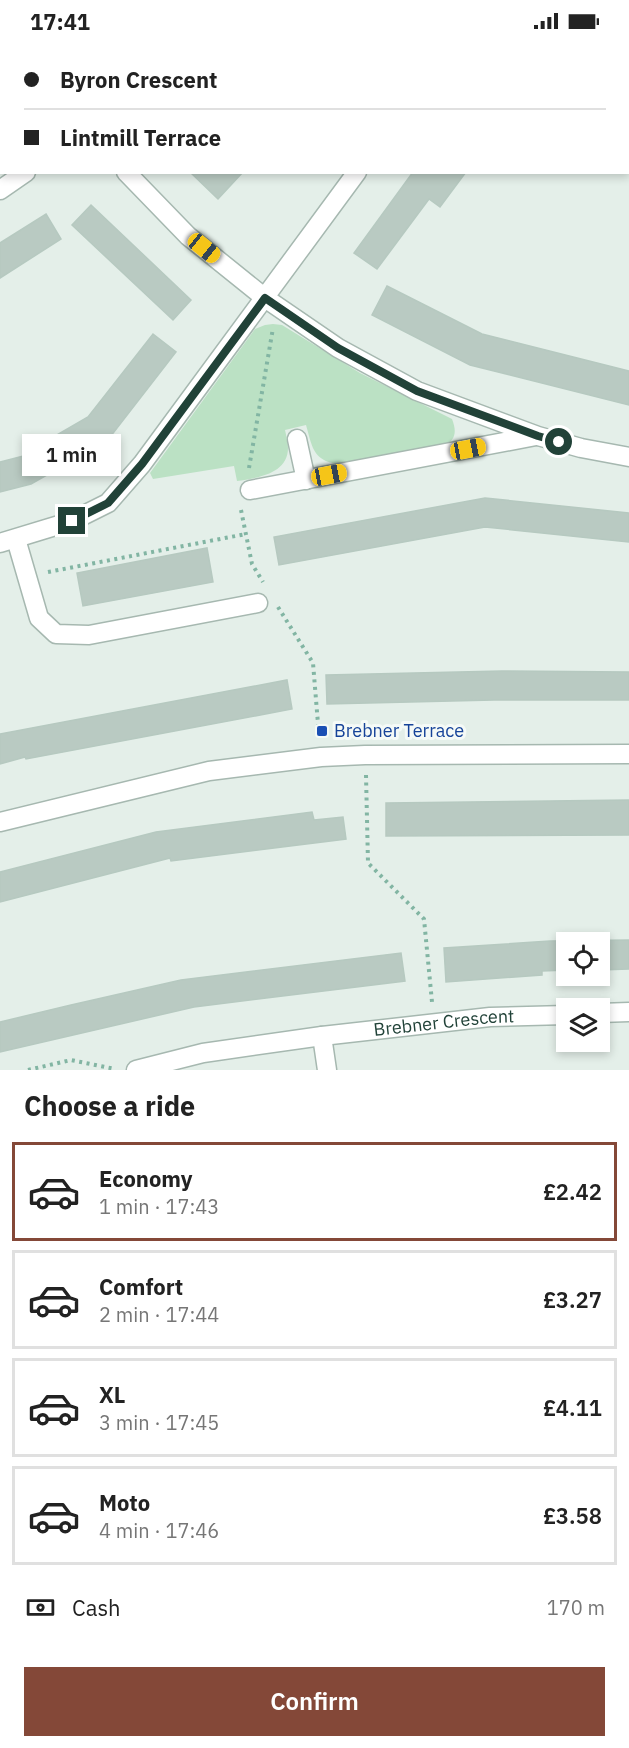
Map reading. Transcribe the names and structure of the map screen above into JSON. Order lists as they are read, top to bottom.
{
  "streets": {
    "street": ["Brebner Crescent"]
  },
  "places": {
    "transit": ["Brebner Terrace"]
  },
  "page": {
    "status": "17:41",
    "banner": ["Byron Crescent", "Lintmill Terrace"],
    "bubble": "1 min",
    "heading": "Choose a ride",
    "list": [
      {
        "name": "Economy",
        "note": "1 min · 17:43",
        "value": "£2.42"
      },
      {
        "name": "Comfort",
        "note": "2 min · 17:44",
        "value": "£3.27"
      },
      {
        "name": "XL",
        "note": "3 min · 17:45",
        "value": "£4.11"
      },
      {
        "name": "Moto",
        "note": "4 min · 17:46",
        "value": "£3.58"
      }
    ],
    "pay": ["Cash", "170 m"],
    "buttons": "Confirm"
  }
}
